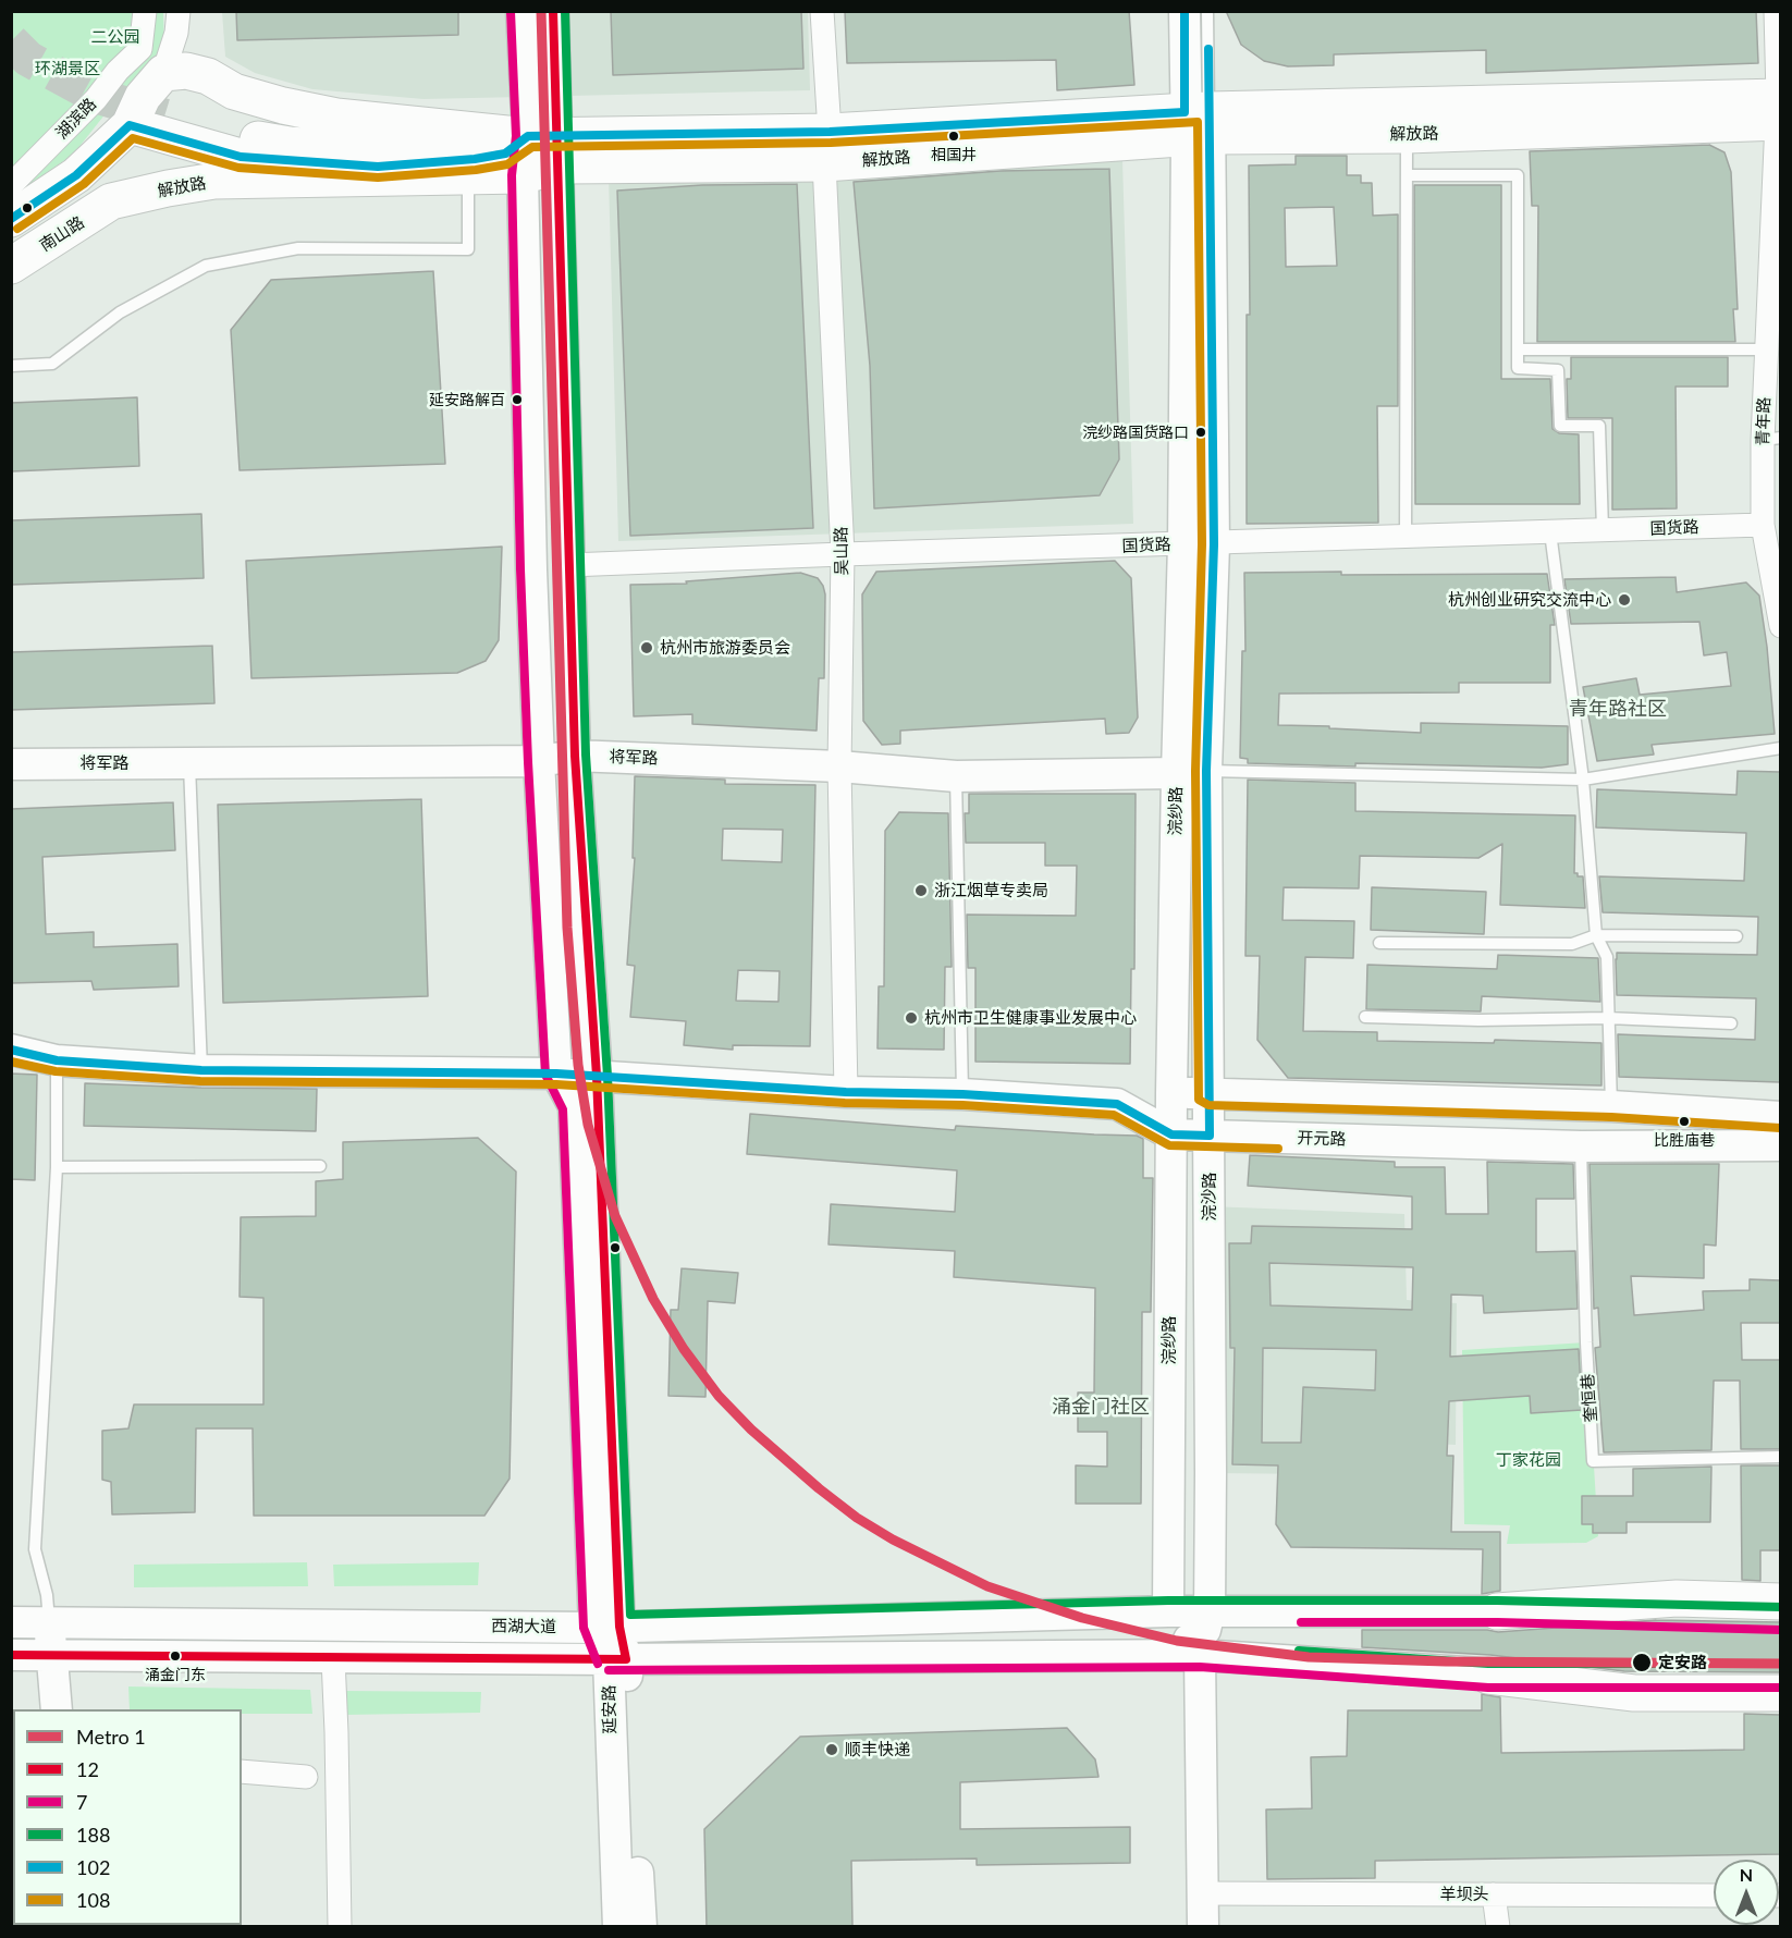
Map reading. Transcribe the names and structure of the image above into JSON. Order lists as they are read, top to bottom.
{
  "streets": {
    "main road": [
      "解放路",
      "南山路",
      "将军路",
      "浣纱路",
      "开元路",
      "浣沙路",
      "西湖大道",
      "延安路"
    ],
    "street": [
      "湖滨路",
      "青年路",
      "国货路",
      "吴山路",
      "羊坝头"
    ],
    "lane": ["奎恒巷"]
  },
  "crossings": [
    ["解放路", "南山路"],
    ["解放路", "青年路"],
    ["解放路", "吴山路"],
    ["解放路", "延安路"],
    ["青年路", "国货路"],
    ["国货路", "吴山路"],
    ["国货路", "浣沙路"],
    ["国货路", "延安路"],
    ["吴山路", "将军路"],
    ["吴山路", "开元路"],
    ["将军路", "浣纱路"],
    ["将军路", "浣沙路"],
    ["将军路", "延安路"],
    ["浣纱路", "开元路"],
    ["浣纱路", "浣沙路"],
    ["浣纱路", "西湖大道"],
    ["开元路", "浣沙路"],
    ["开元路", "奎恒巷"],
    ["开元路", "延安路"],
    ["浣沙路", "西湖大道"],
    ["西湖大道", "延安路"]
  ],
  "districts": ["青年路社区", "涌金门社区"],
  "parks": ["二公园", "环湖景区", "丁家花园"],
  "places": [
    "相国井",
    "延安路解百",
    "浣纱路国货路口",
    "杭州创业研究交流中心",
    "杭州市旅游委员会",
    "浙江烟草专卖局",
    "杭州市卫生健康事业发展中心",
    "比胜庙巷",
    "涌金门东",
    "定安路",
    "顺丰快递"
  ],
  "lines": [
    "metro line 1",
    "transit line 12",
    "transit line 188",
    "transit line 102",
    "transit line 7",
    "transit line 108"
  ],
  "legend": [
    "Metro 1",
    "12",
    "7",
    "188",
    "102",
    "108"
  ],
  "north": "top"
}
